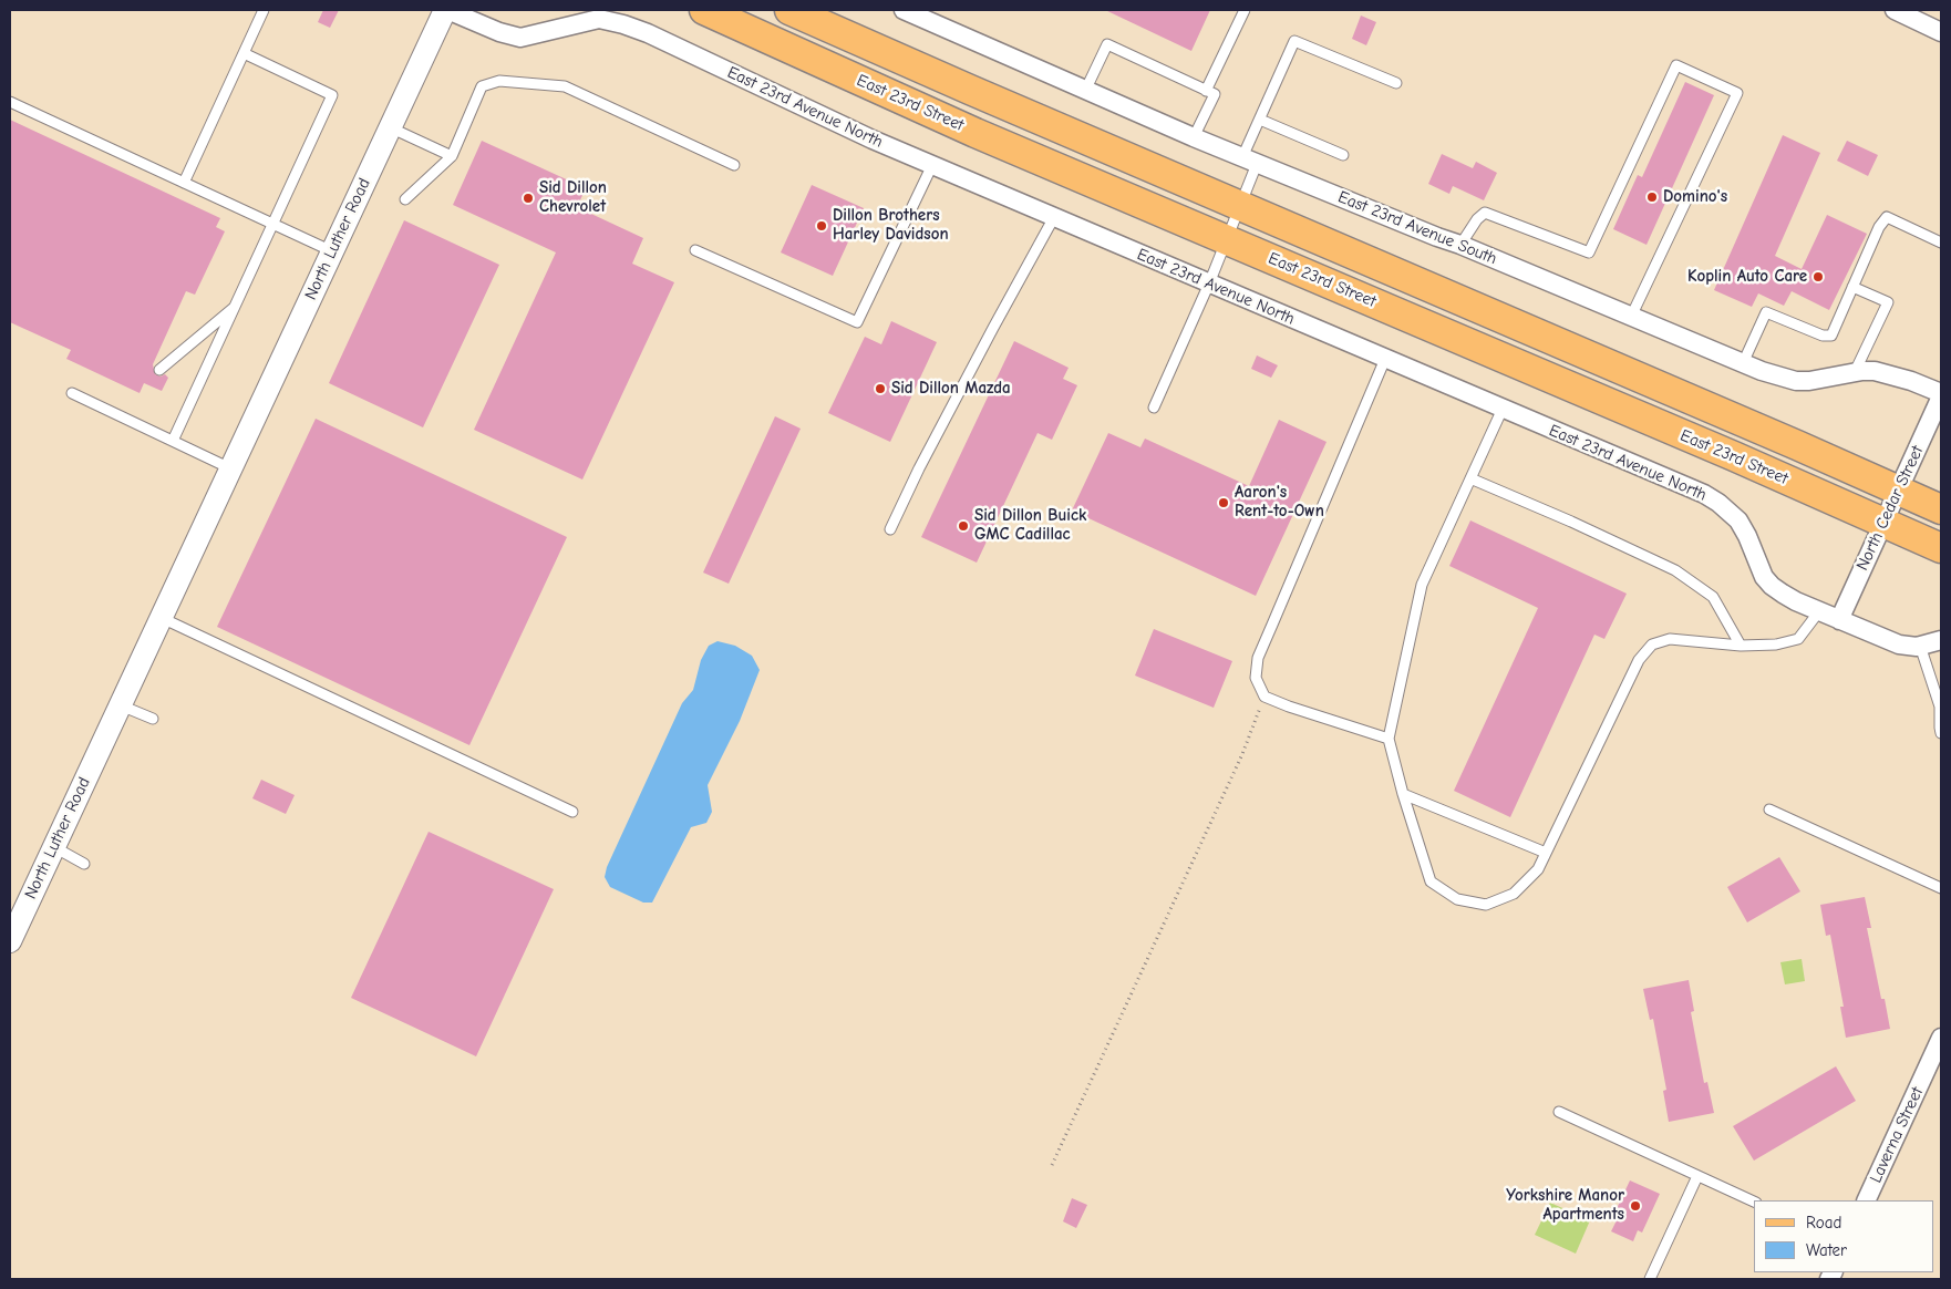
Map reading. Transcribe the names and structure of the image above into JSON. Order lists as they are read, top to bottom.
{
  "streets": {
    "main road": ["East 23rd Street"],
    "street": [
      "East 23rd Avenue North",
      "East 23rd Avenue South",
      "North Luther Road",
      "North Cedar Street",
      "Laverna Street"
    ]
  },
  "crossings": [
    ["East 23rd Street", "North Cedar Street"],
    ["East 23rd Avenue North", "North Luther Road"],
    ["East 23rd Avenue North", "North Cedar Street"],
    ["East 23rd Avenue South", "North Cedar Street"]
  ],
  "places": [
    "Domino's",
    "Sid Dillon Chevrolet",
    "Dillon Brothers Harley Davidson",
    "Koplin Auto Care",
    "Sid Dillon Mazda",
    "Aaron's Rent-to-Own",
    "Sid Dillon Buick GMC Cadillac",
    "Yorkshire Manor Apartments"
  ],
  "legend": ["Road", "Water"]
}
